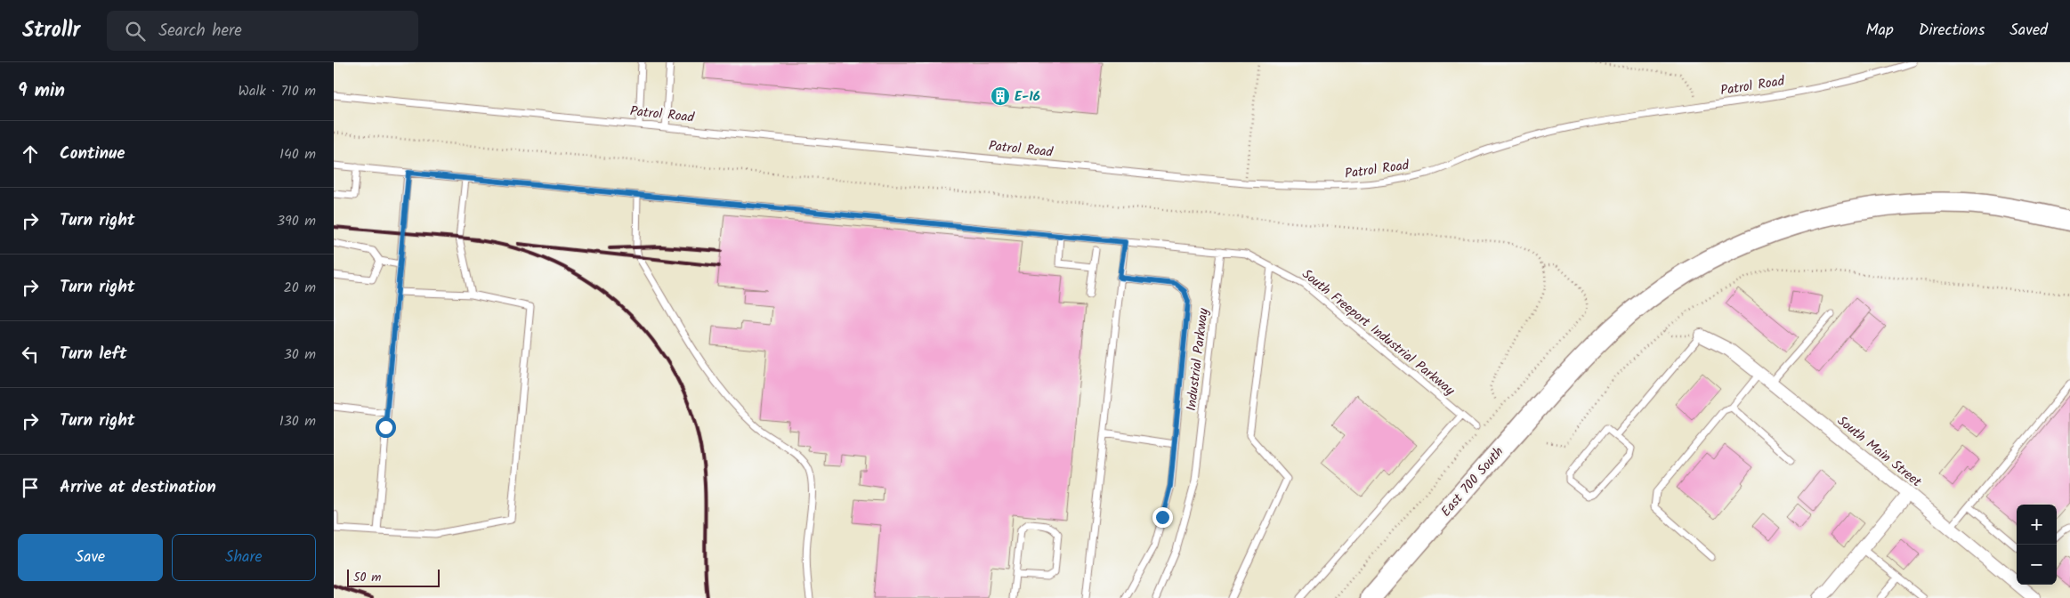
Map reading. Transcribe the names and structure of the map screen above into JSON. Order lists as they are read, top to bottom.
{
  "streets": {
    "main road": ["East 700 South"],
    "street": ["South Main Street"],
    "lane": ["Patrol Road", "South Freeport Industrial Parkway", "Industrial Parkway"]
  },
  "crossings": [
    ["South Freeport Industrial Parkway", "Industrial Parkway"]
  ],
  "places": {
    "building": ["E-16"]
  },
  "scale_bar": "50 m",
  "page": {
    "header": "Strollr",
    "search": "Search here",
    "nav": ["Map", "Directions", "Saved"],
    "heading": ["9 min", "Walk · 710 m"],
    "list": [
      ["Continue", "140 m"],
      ["Turn right", "390 m"],
      ["Turn right", "20 m"],
      ["Turn left", "30 m"],
      ["Turn right", "130 m"],
      "Arrive at destination"
    ],
    "map_buttons": ["+", "−"],
    "buttons": ["Save", "Share"],
    "scale": "50 m"
  }
}
